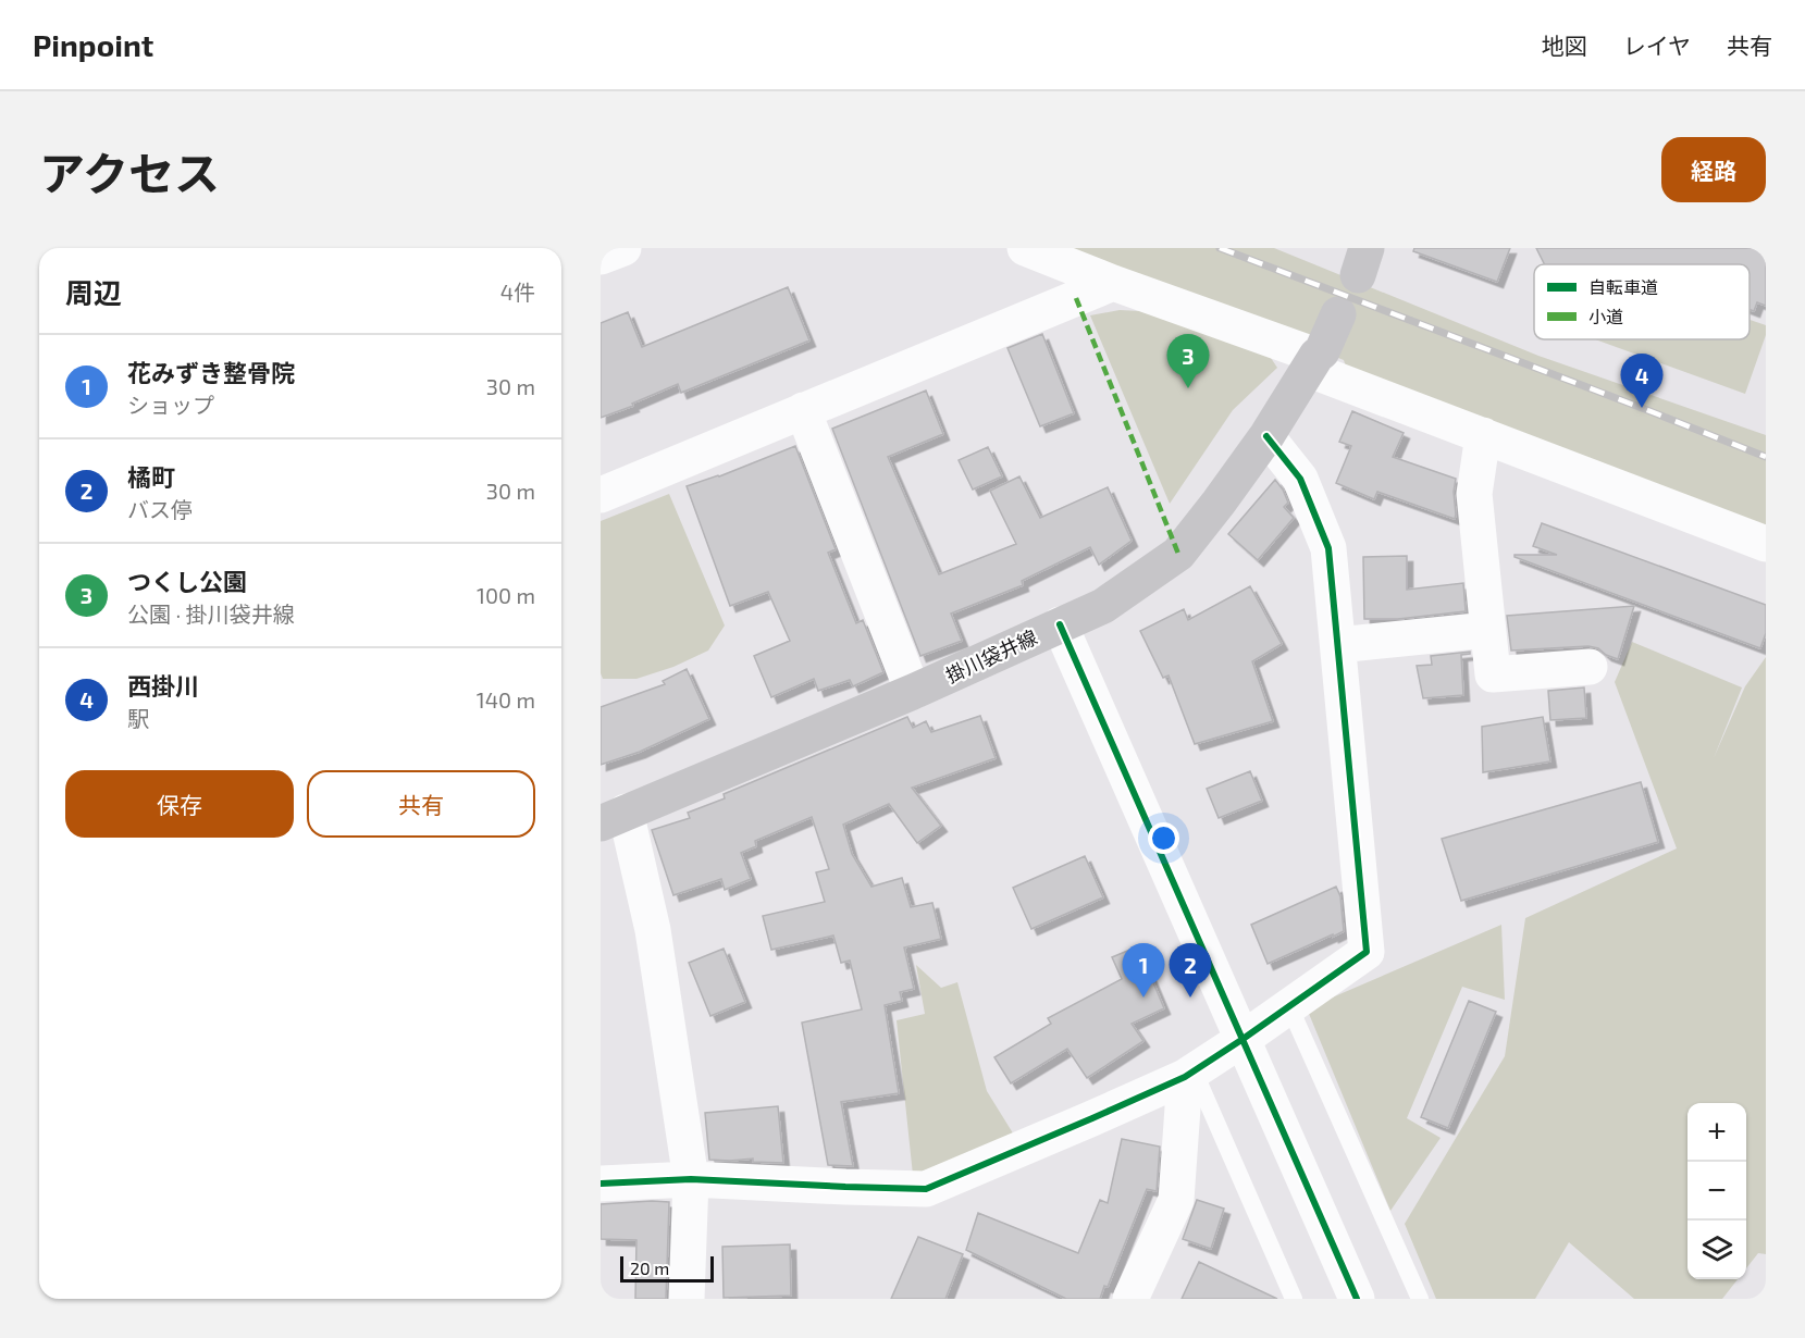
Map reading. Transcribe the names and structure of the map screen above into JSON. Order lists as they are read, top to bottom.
{
  "streets": {
    "main road": ["掛川袋井線"]
  },
  "legend": ["自転車道", "小道"],
  "scale_bar": "20 m",
  "page": {
    "header": "Pinpoint",
    "nav": ["地図", "レイヤ", "共有"],
    "title": "アクセス",
    "buttons": [
      "経路",
      ["保存", "共有"]
    ],
    "heading": ["周辺", "4件"],
    "list": [
      {
        "mark": "1",
        "name": "花みずき整骨院",
        "note": "ショップ",
        "value": "30 m"
      },
      {
        "mark": "2",
        "name": "橘町",
        "note": "バス停",
        "value": "30 m"
      },
      {
        "mark": "3",
        "name": "つくし公園",
        "note": "公園 · 掛川袋井線",
        "value": "100 m"
      },
      {
        "mark": "4",
        "name": "西掛川",
        "note": "駅",
        "value": "140 m"
      }
    ],
    "pins": [
      "3",
      "4",
      "1",
      "2"
    ],
    "map_buttons": ["+", "−"],
    "scale": "20 m"
  }
}
